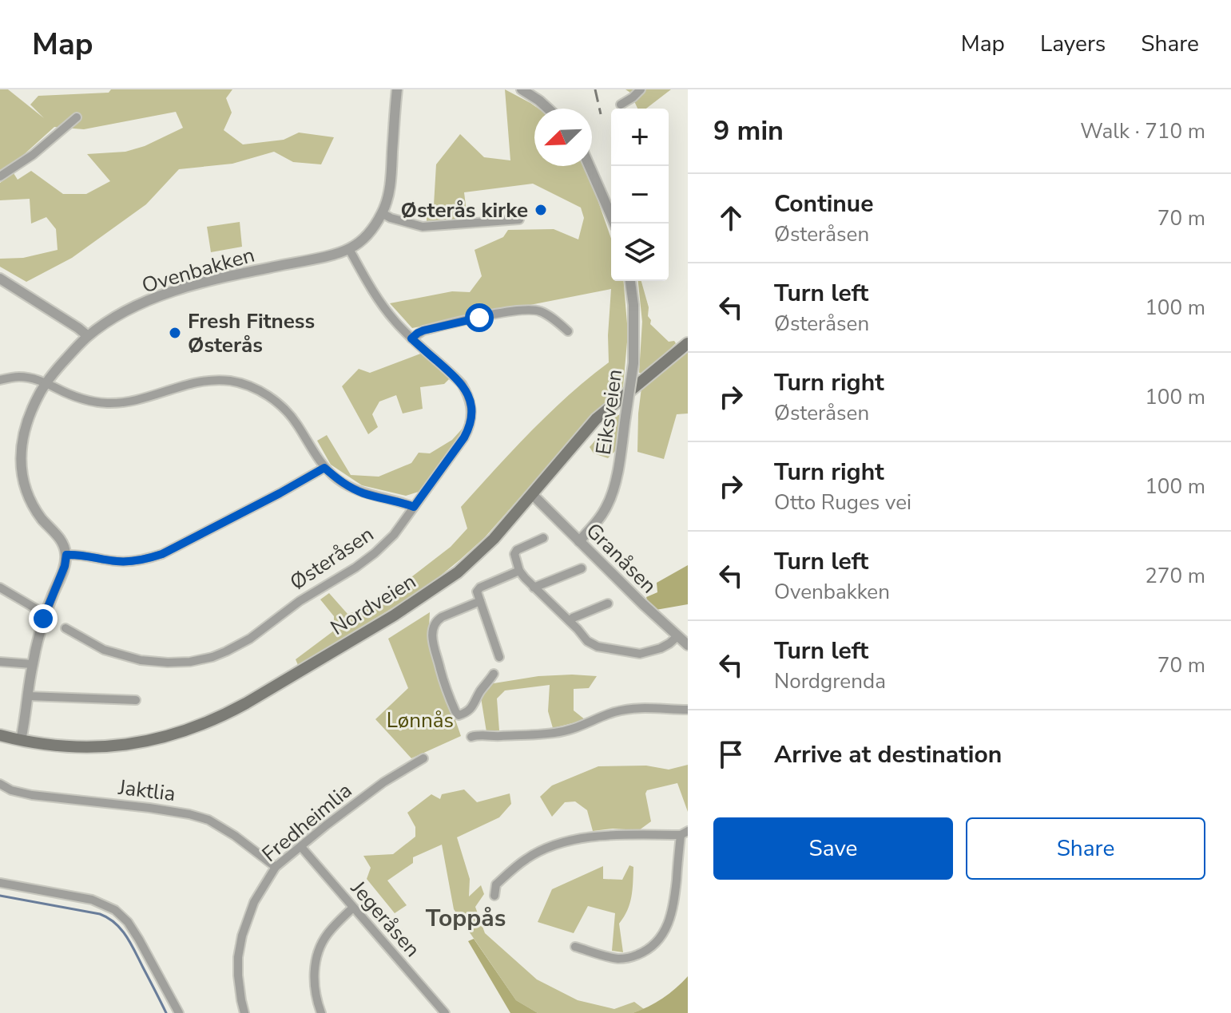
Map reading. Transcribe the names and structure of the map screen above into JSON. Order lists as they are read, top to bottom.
{
  "streets": {
    "main road": ["Nordveien"],
    "street": [
      "Ovenbakken",
      "Eiksveien",
      "Østeråsen",
      "Granåsen",
      "Jaktlia",
      "Fredheimlia",
      "Jegeråsen"
    ]
  },
  "crossings": [
    ["Ovenbakken", "Østeråsen"],
    ["Eiksveien", "Granåsen"],
    ["Granåsen", "Nordveien"],
    ["Jaktlia", "Fredheimlia"],
    ["Fredheimlia", "Jegeråsen"]
  ],
  "districts": ["Toppås"],
  "parks": ["Lønnås"],
  "places": ["Østerås kirke", "Fresh Fitness Østerås"],
  "north": "bottom left",
  "page": {
    "header": "Map",
    "nav": ["Map", "Layers", "Share"],
    "heading": ["9 min", "Walk · 710 m"],
    "map_buttons": ["+", "−"],
    "list": [
      ["Continue", "Østeråsen", "70 m"],
      ["Turn left", "Østeråsen", "100 m"],
      ["Turn right", "Østeråsen", "100 m"],
      ["Turn right", "Otto Ruges vei", "100 m"],
      ["Turn left", "Ovenbakken", "270 m"],
      ["Turn left", "Nordgrenda", "70 m"],
      "Arrive at destination"
    ],
    "buttons": ["Save", "Share"]
  }
}
